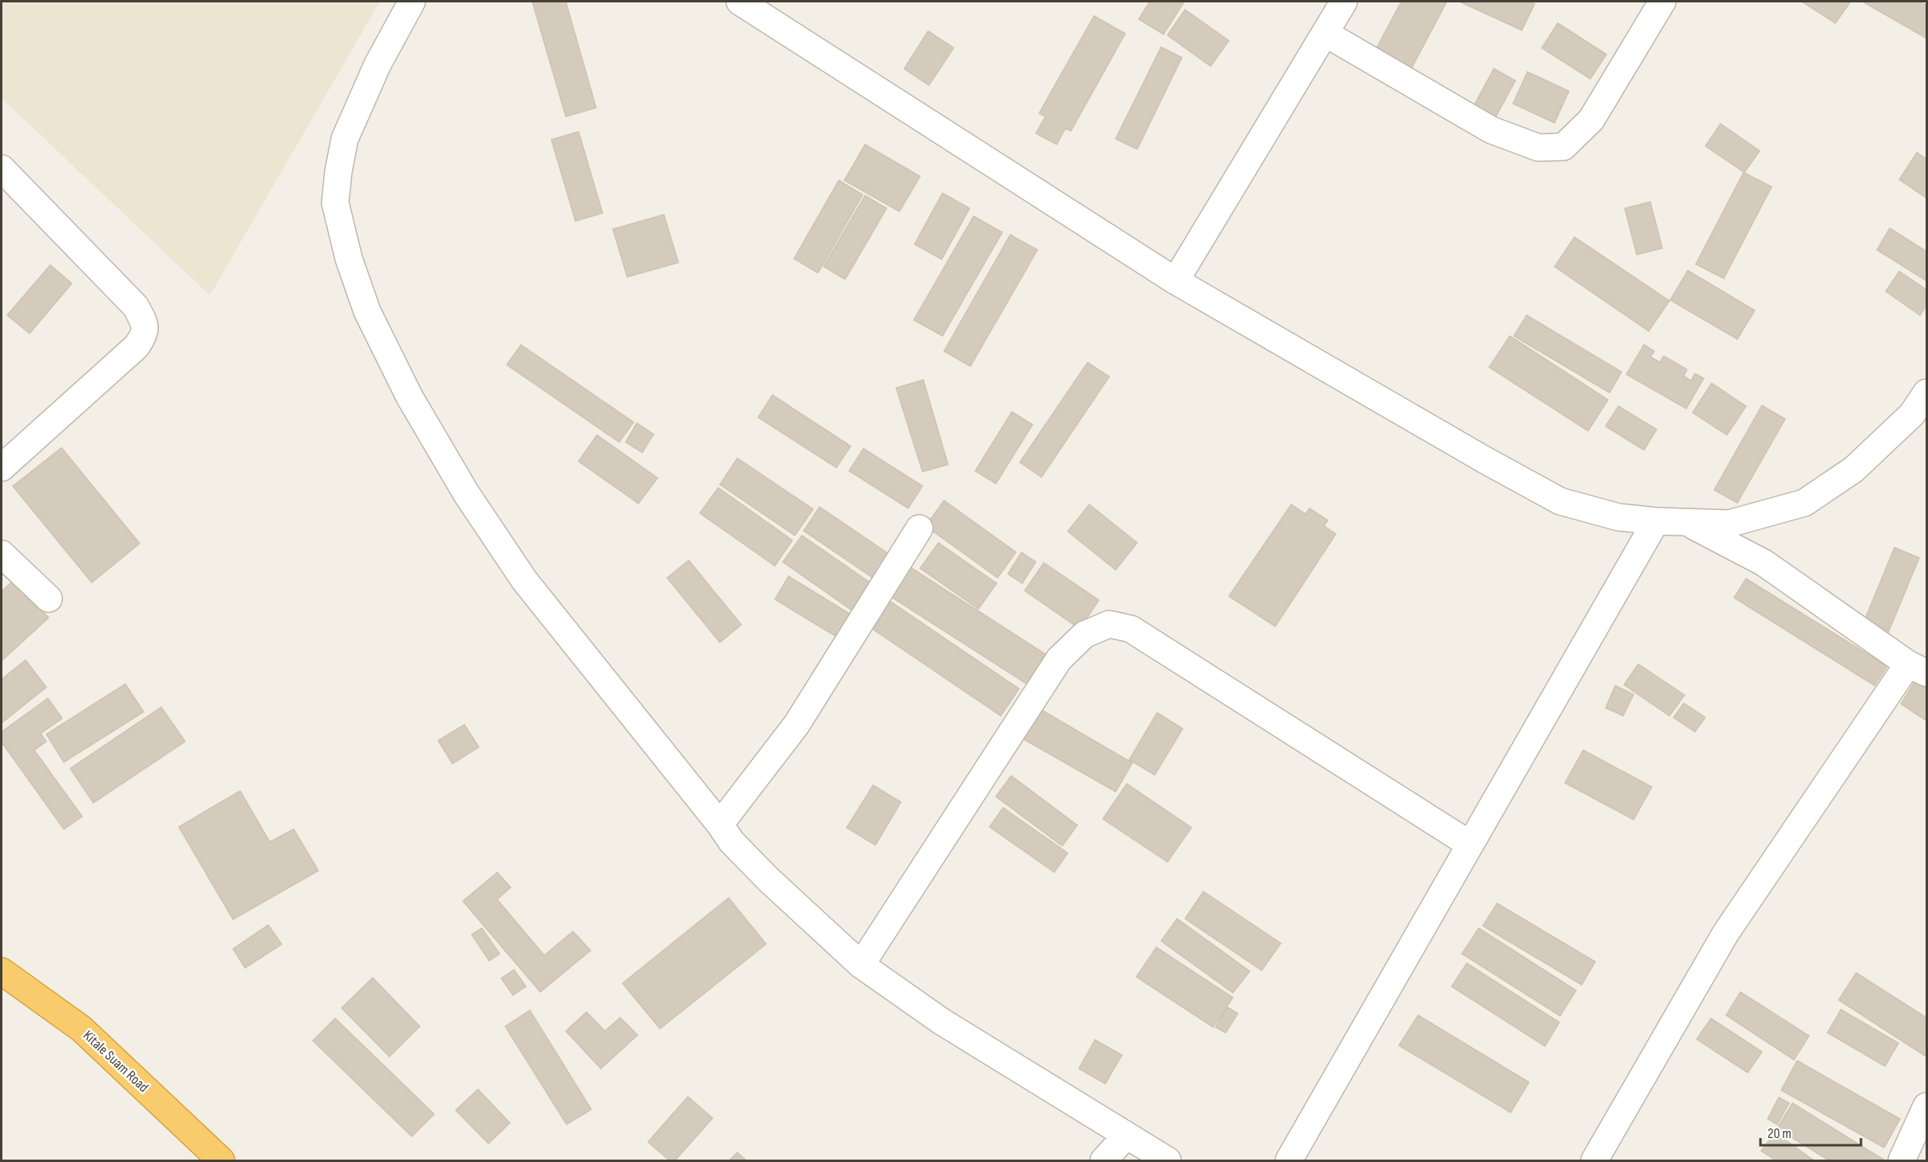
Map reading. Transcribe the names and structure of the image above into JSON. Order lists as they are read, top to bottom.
{
  "streets": {
    "highway": ["Kitale Suam Road"]
  },
  "scale_bar": "20 m"
}
